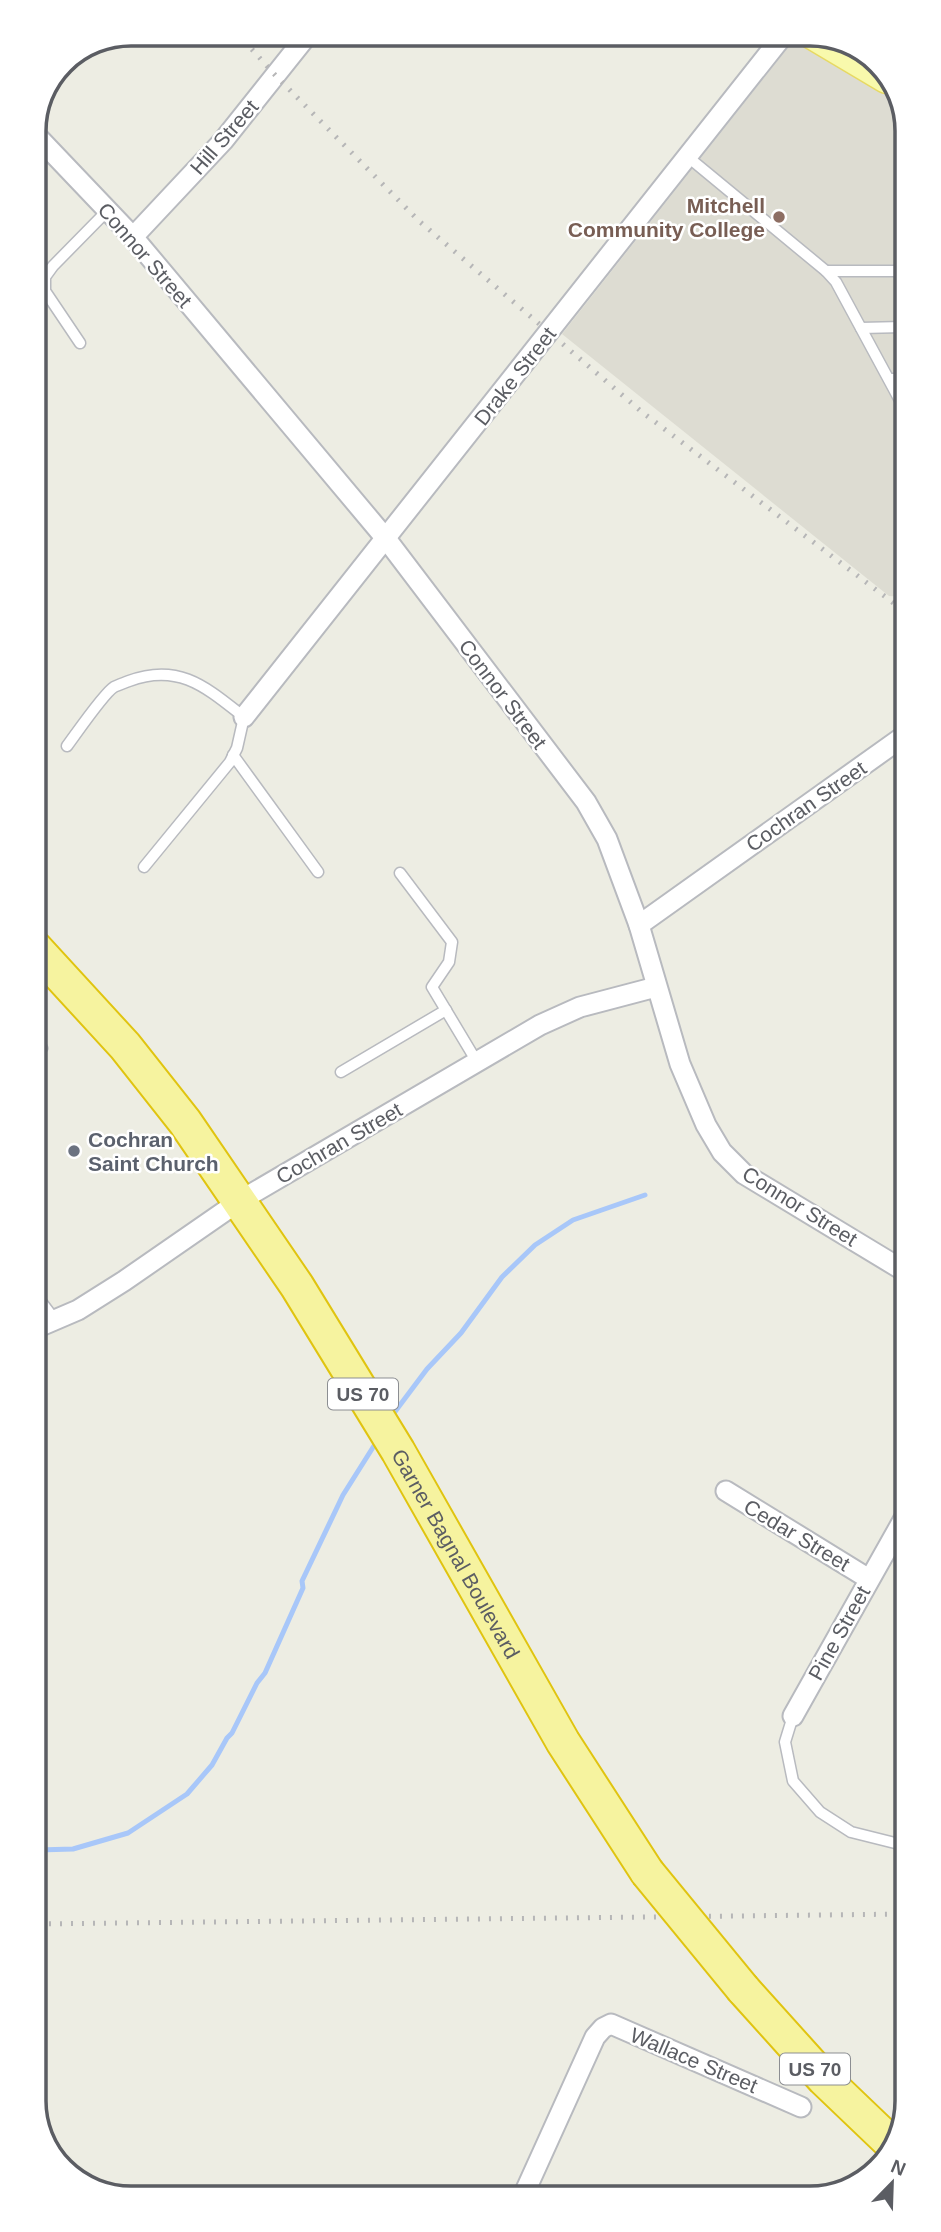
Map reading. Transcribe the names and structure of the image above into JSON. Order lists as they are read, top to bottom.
{
  "streets": {
    "highway": ["US 70", "Garner Bagnal Boulevard"],
    "street": [
      "Hill Street",
      "Connor Street",
      "Drake Street",
      "Cochran Street",
      "Cedar Street",
      "Pine Street",
      "Wallace Street"
    ]
  },
  "crossings": [
    ["Hill Street", "Connor Street"],
    ["Connor Street", "Drake Street"],
    ["Connor Street", "Cochran Street"],
    ["Cochran Street", "Garner Bagnal Boulevard"],
    ["Cedar Street", "Pine Street"]
  ],
  "places": ["Mitchell Community College", "Cochran Saint Church"],
  "north": "top right"
}
